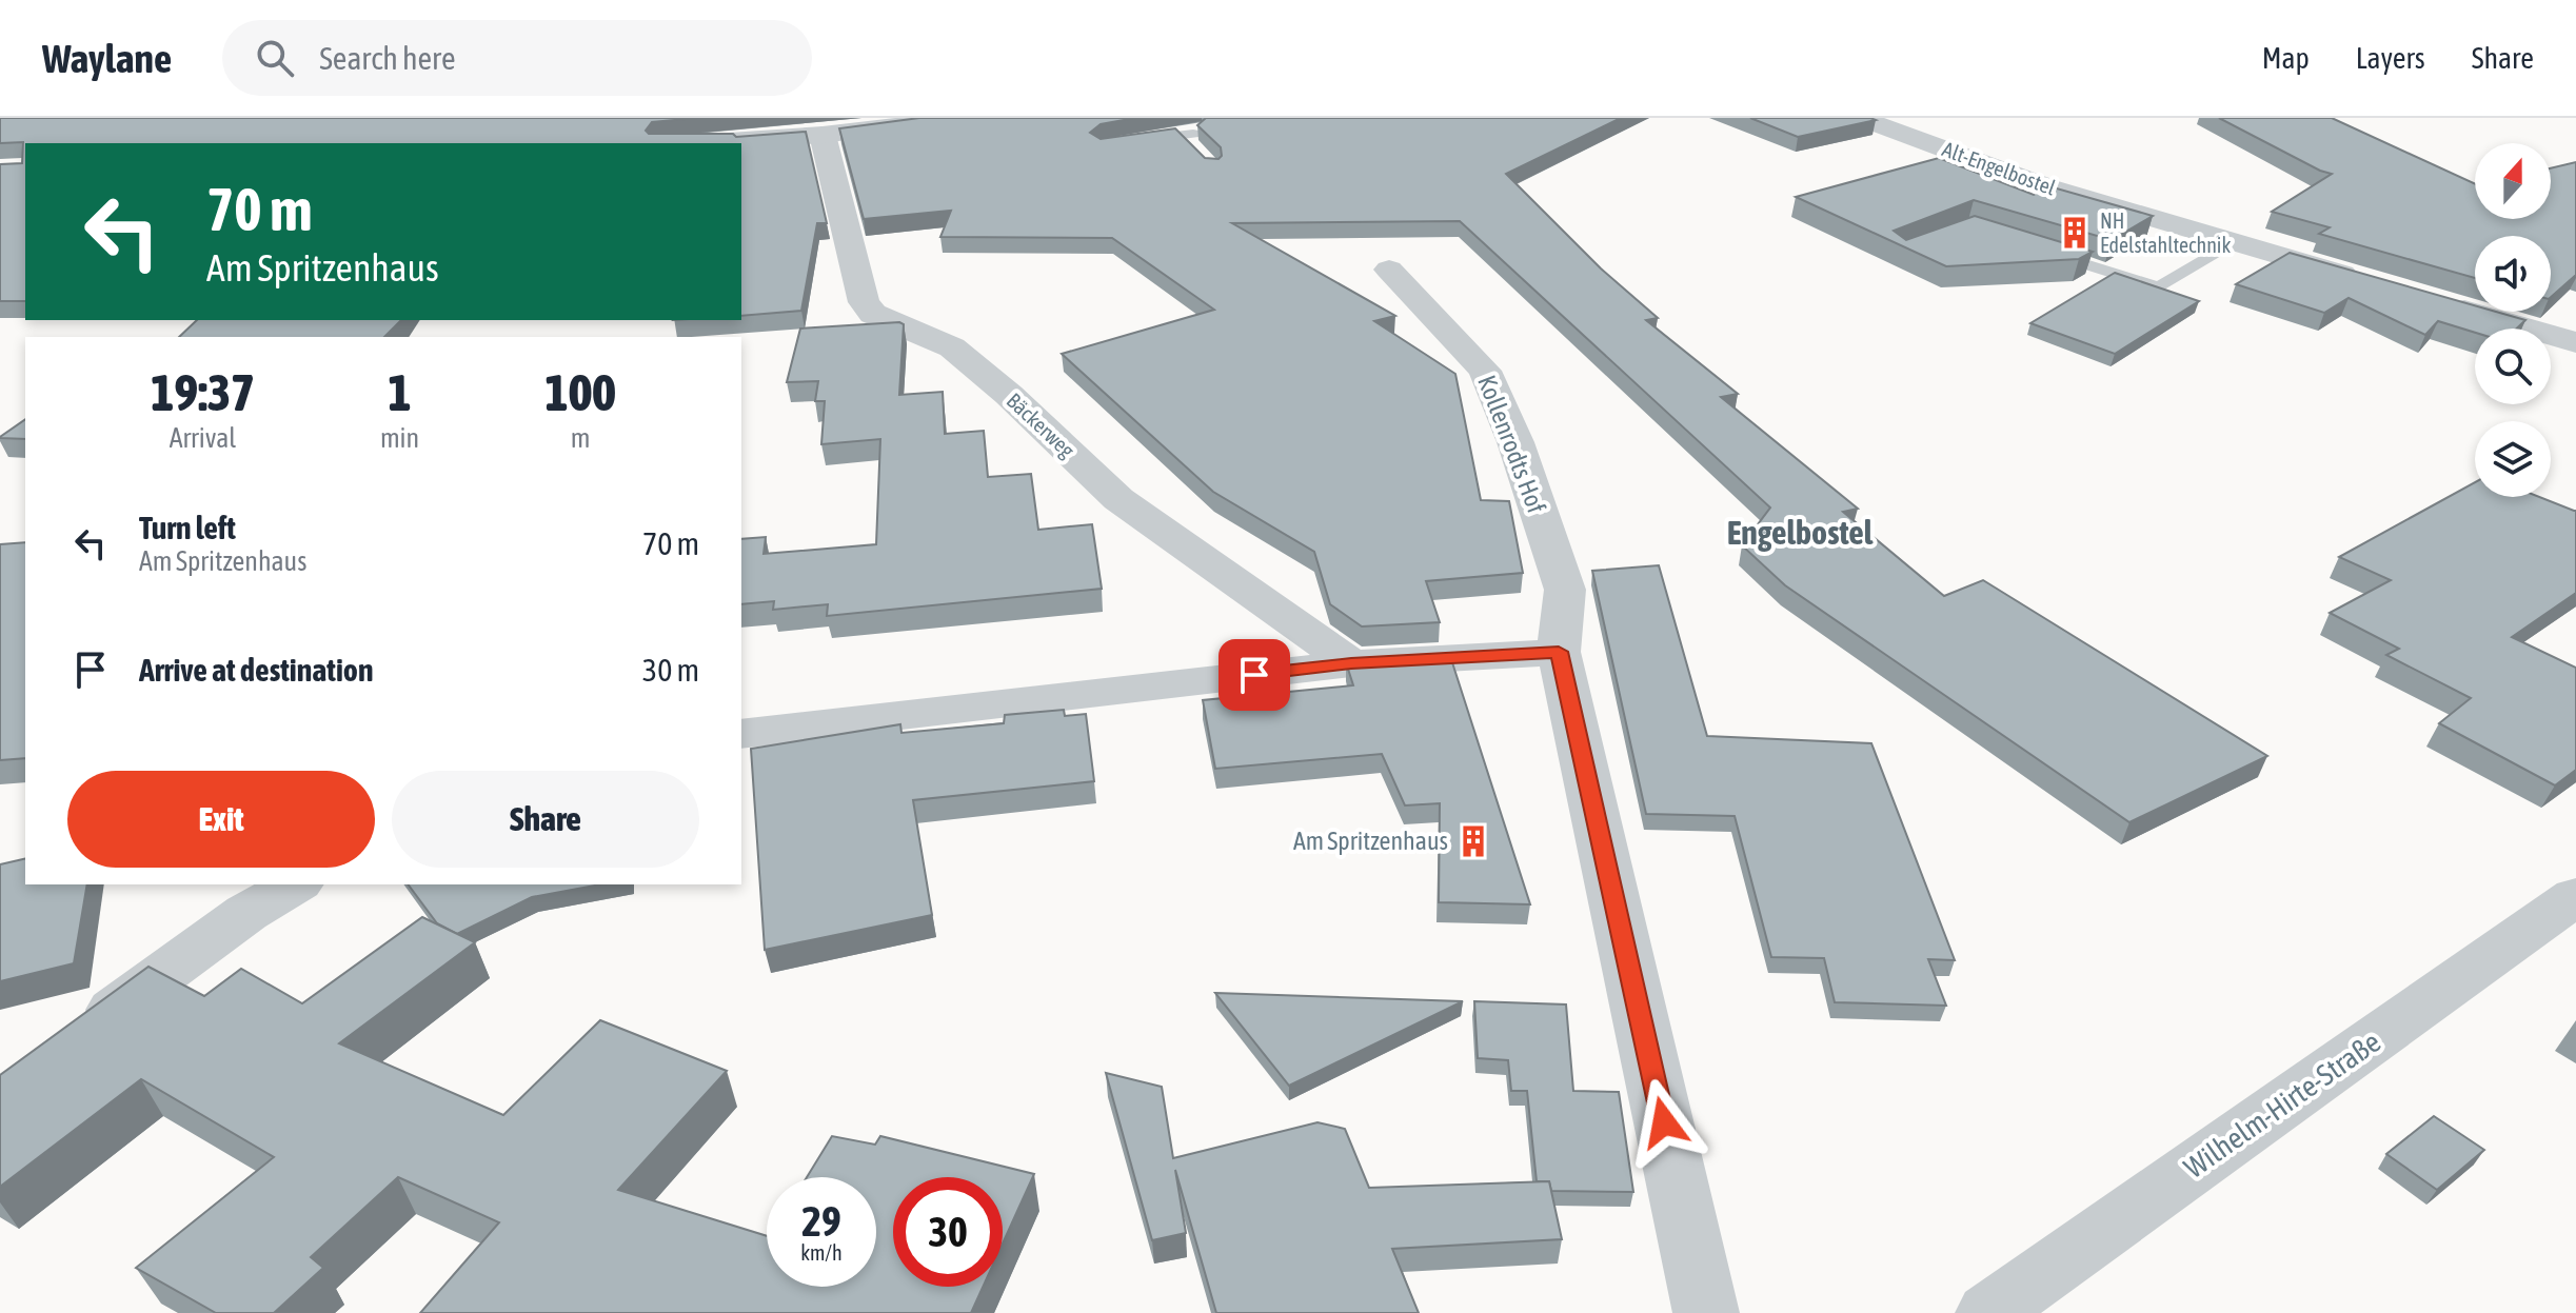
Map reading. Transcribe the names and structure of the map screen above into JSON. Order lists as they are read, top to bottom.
{
  "streets": {
    "street": [
      "Alt-Engelbostel",
      "Bäckerweg",
      "Kollenrodts Hof",
      "Wilhelm-Hirte-Straße"
    ]
  },
  "districts": ["Engelbostel"],
  "places": {
    "building": ["NH Edelstahltechnik", "Am Spritzenhaus"]
  },
  "north": "top",
  "page": {
    "header": "Waylane",
    "search": "Search here",
    "nav": ["Map", "Layers", "Share"],
    "turn": ["70 m", "Am Spritzenhaus"],
    "eta": [
      "19:37",
      "Arrival",
      "1",
      "min",
      "100",
      "m"
    ],
    "list": [
      {
        "name": "Turn left",
        "note": "Am Spritzenhaus",
        "value": "70 m"
      },
      {
        "name": "Arrive at destination",
        "value": "30 m"
      }
    ],
    "buttons": ["Exit", "Share"],
    "speed": "29 km/h",
    "limit": "30"
  }
}
